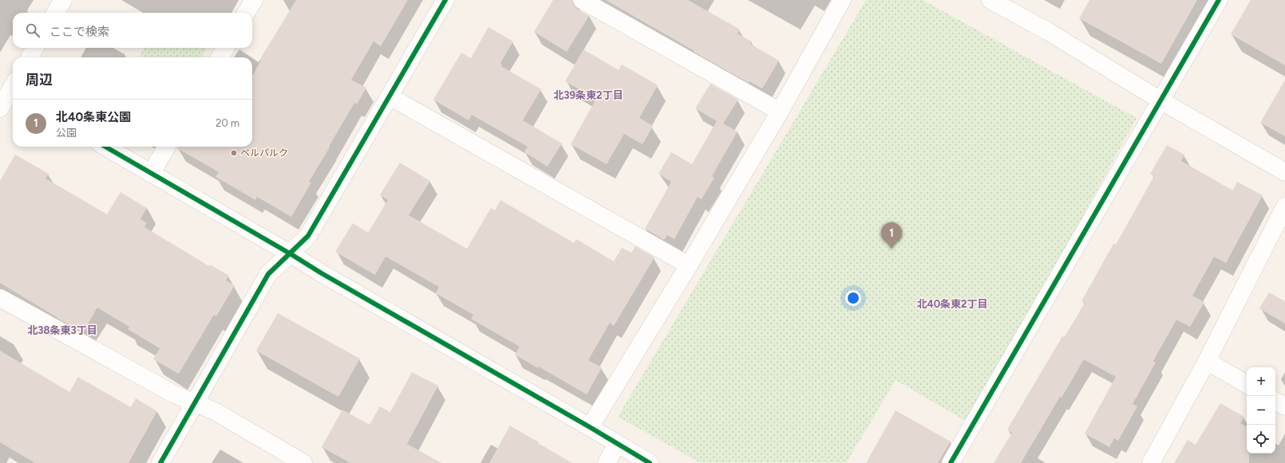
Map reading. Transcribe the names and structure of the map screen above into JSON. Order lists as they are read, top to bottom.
{
  "districts": ["北39条東2丁目", "北40条東2丁目", "北38条東3丁目"],
  "places": ["ベルパルク"],
  "page": {
    "search": "ここで検索",
    "heading": "周辺",
    "list": [
      {
        "mark": "1",
        "name": "北40条東公園",
        "note": "公園",
        "value": "20 m"
      }
    ],
    "pins": "1",
    "map_buttons": ["+", "−"]
  }
}
